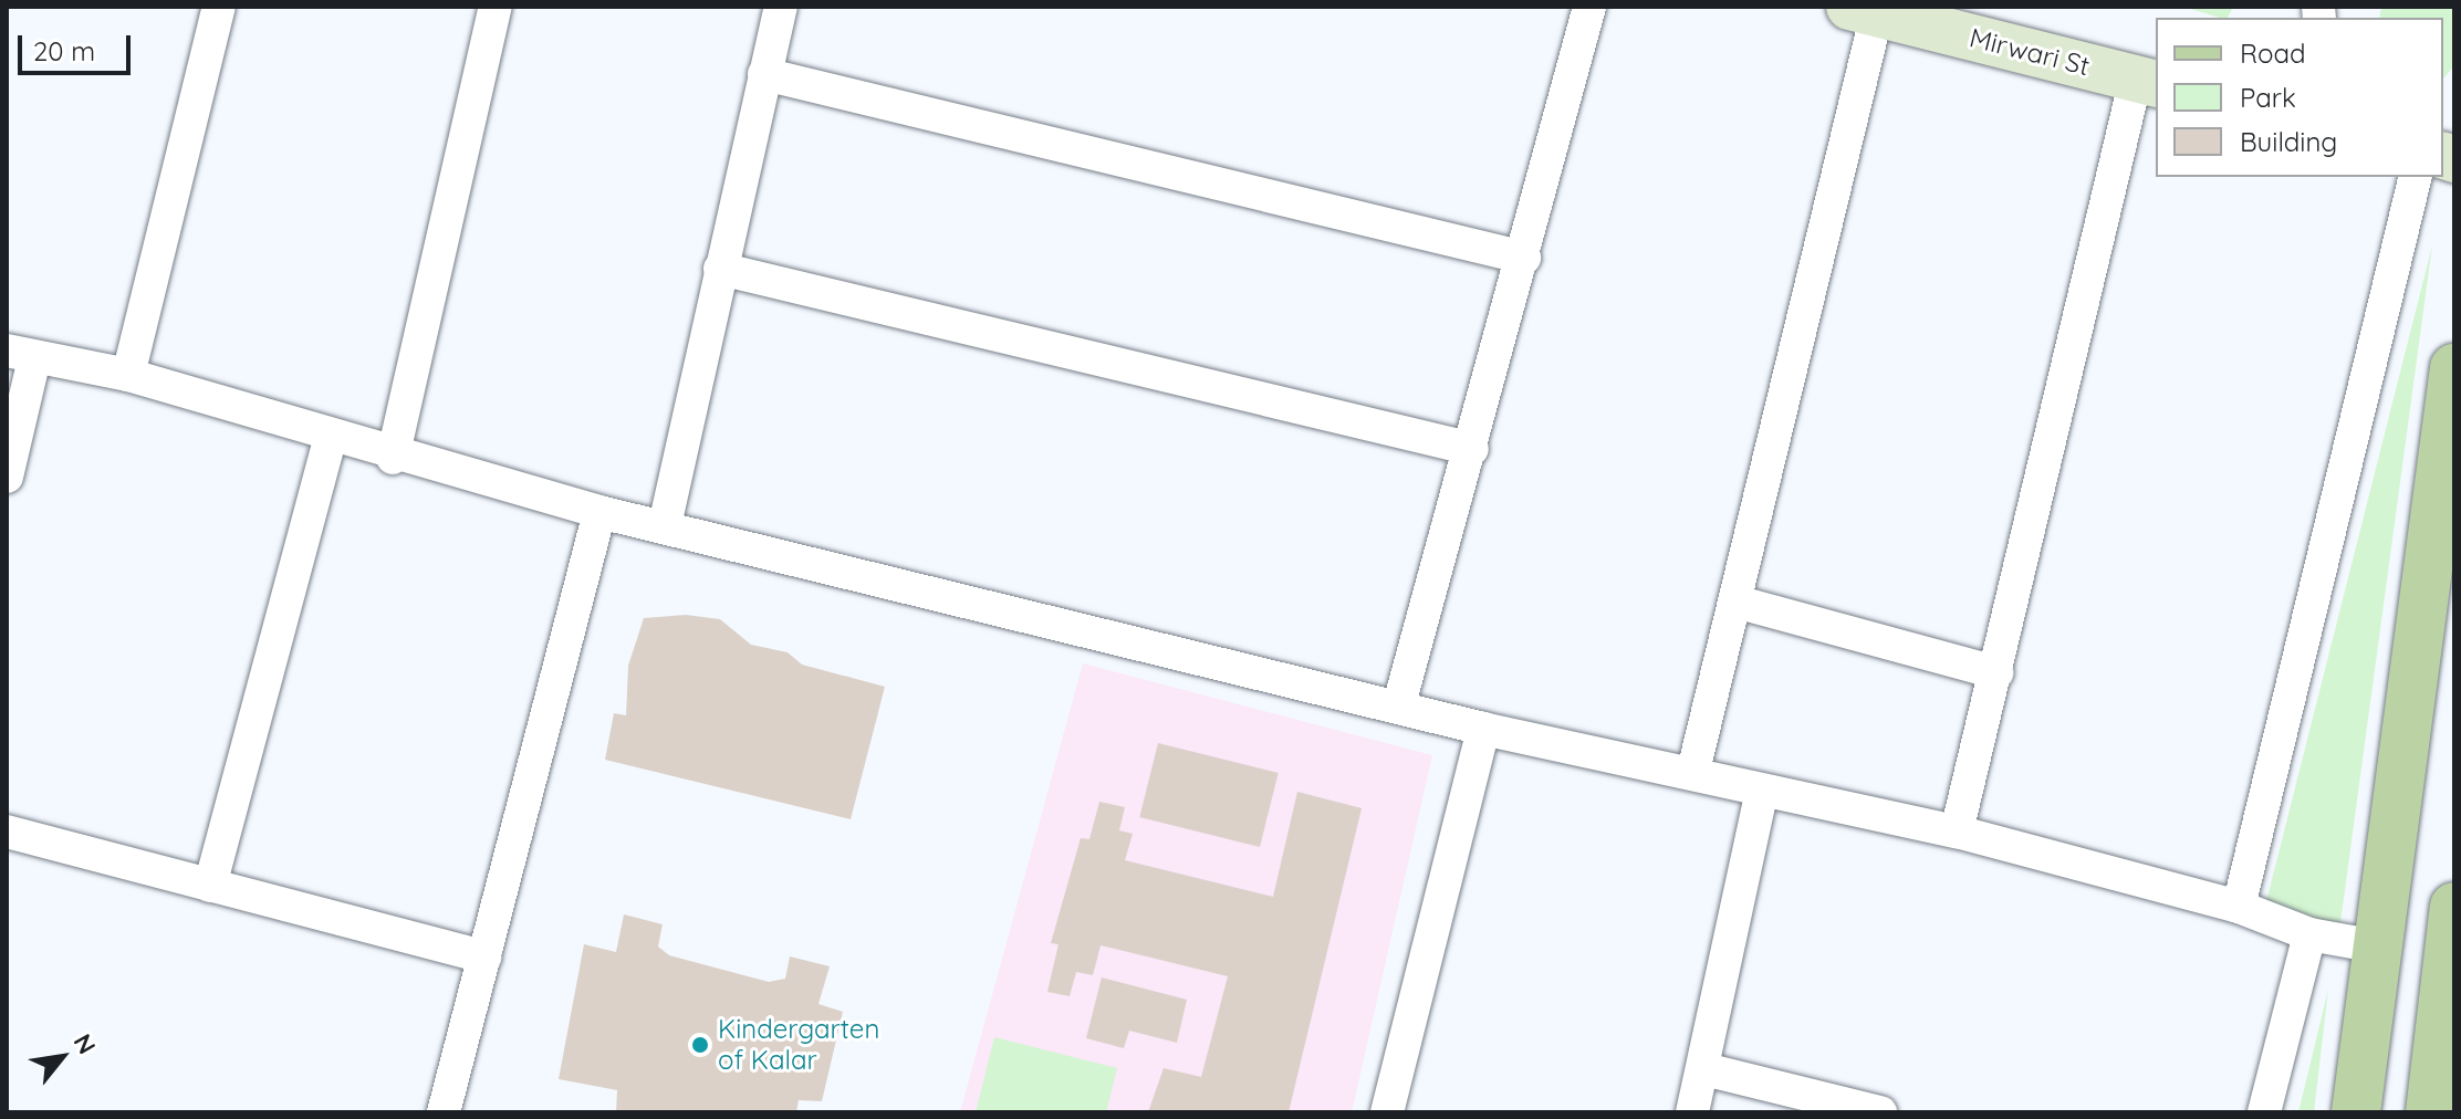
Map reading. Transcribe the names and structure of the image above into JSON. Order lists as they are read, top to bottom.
{
  "streets": {
    "street": ["Mirwari St"]
  },
  "places": ["Kindergarten of Kalar"],
  "legend": ["Road", "Park", "Building"],
  "scale_bar": "20 m",
  "north": "top right"
}
